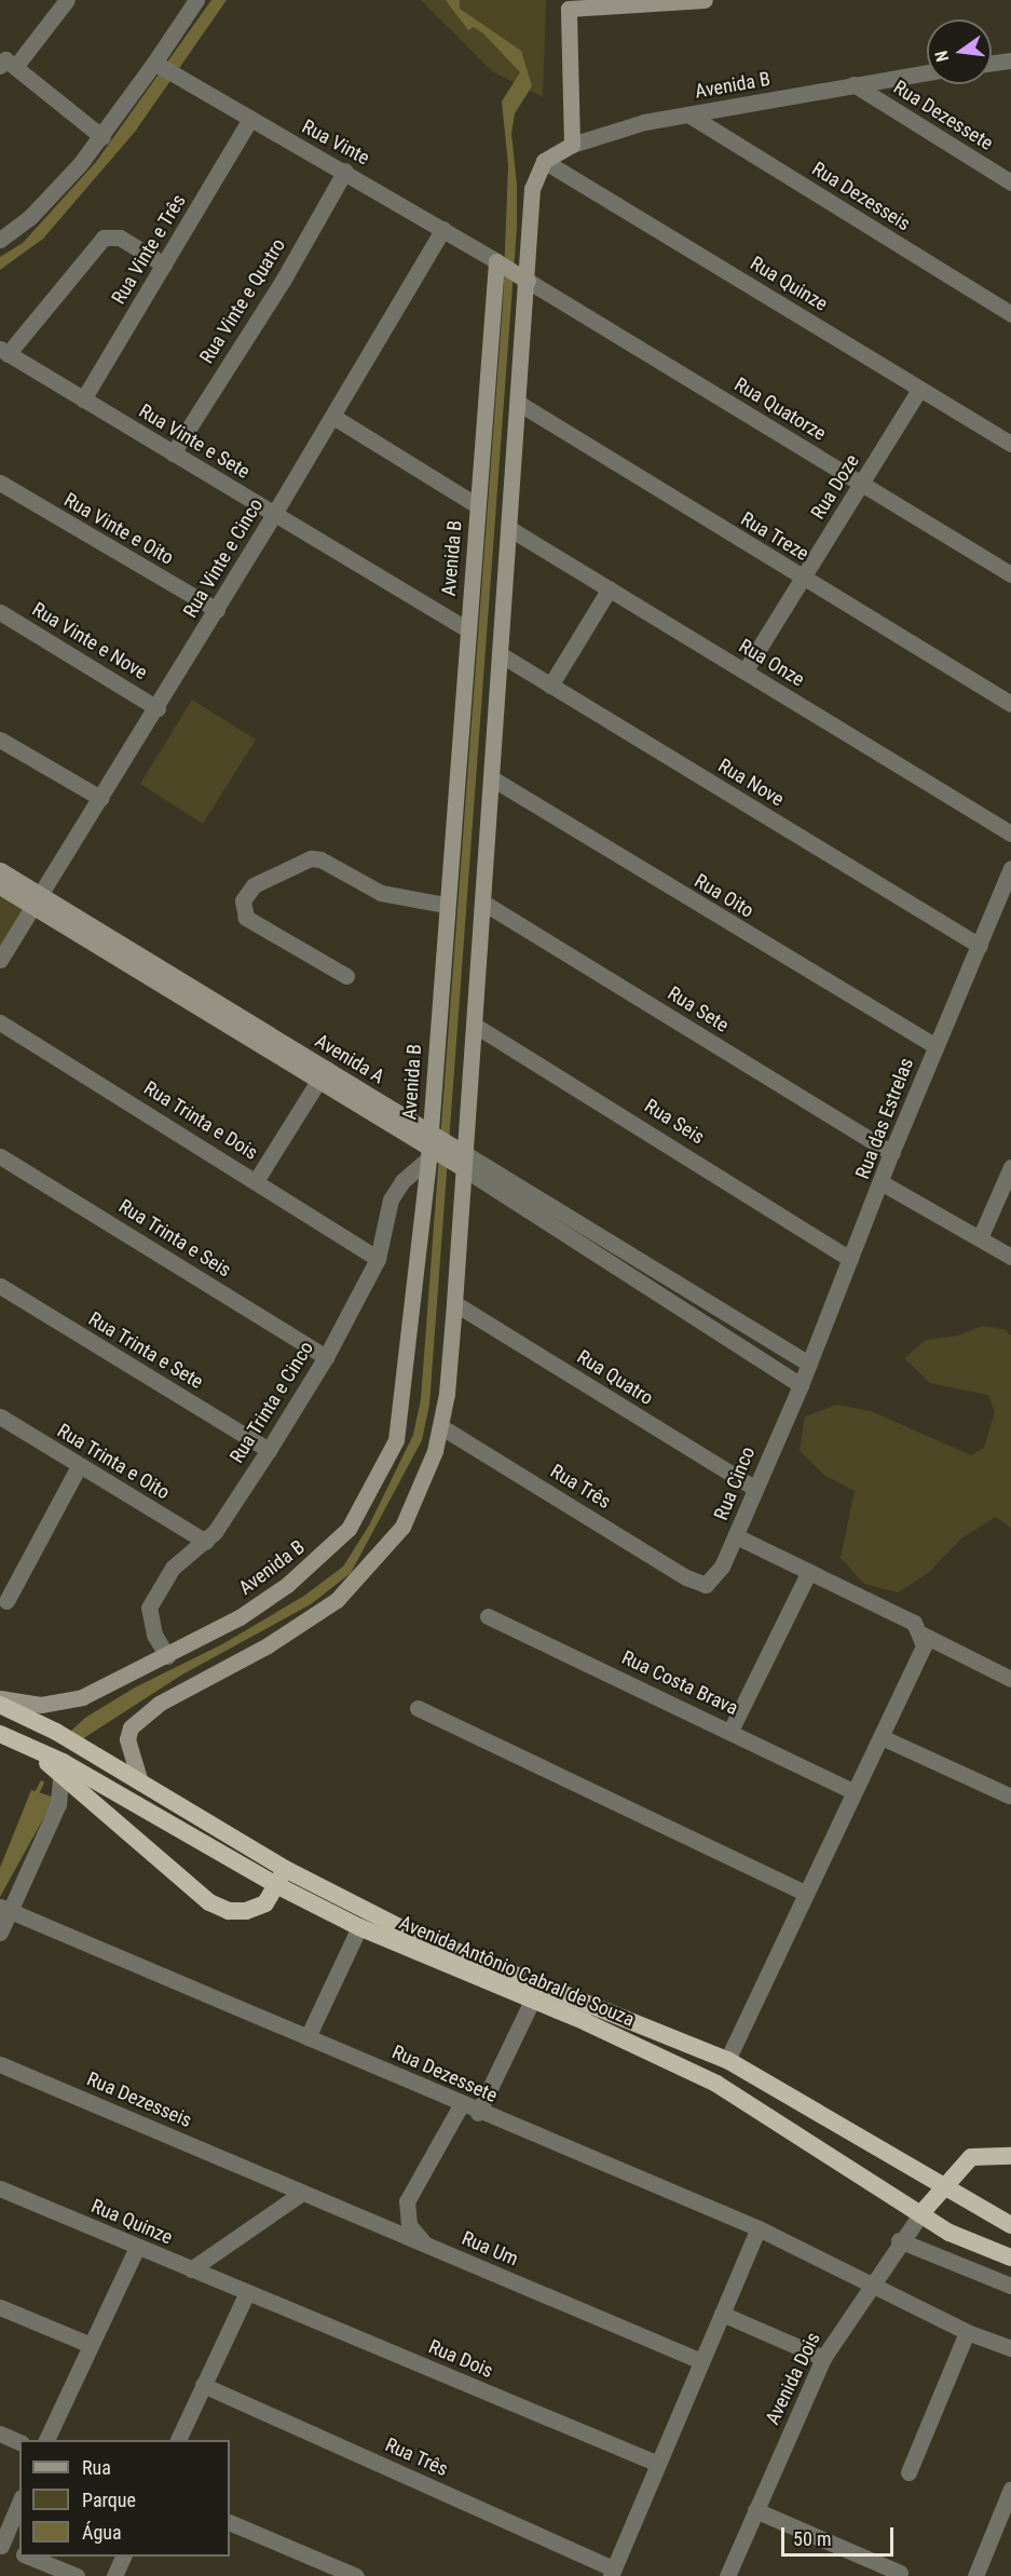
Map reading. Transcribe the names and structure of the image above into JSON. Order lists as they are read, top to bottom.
{
  "streets": {
    "highway": ["Avenida Antônio Cabral de Souza"],
    "main road": ["Avenida B", "Avenida A"],
    "street": [
      "Rua Dezessete",
      "Rua Vinte",
      "Rua Dezesseis",
      "Rua Vinte e Três",
      "Rua Quinze",
      "Rua Vinte e Quatro",
      "Rua Quatorze",
      "Rua Vinte e Sete",
      "Rua Doze",
      "Rua Vinte e Oito",
      "Rua Treze",
      "Rua Vinte e Cinco",
      "Rua Vinte e Nove",
      "Rua Onze",
      "Rua Nove",
      "Rua Oito",
      "Rua Sete",
      "Rua das Estrelas",
      "Rua Trinta e Dois",
      "Rua Seis",
      "Rua Trinta e Seis",
      "Rua Trinta e Sete",
      "Rua Quatro",
      "Rua Trinta e Cinco",
      "Rua Trinta e Oito",
      "Rua Cinco",
      "Rua Três",
      "Rua Costa Brava",
      "Rua Um",
      "Rua Dois",
      "Avenida Dois"
    ]
  },
  "crossings": [
    ["Avenida B", "Rua Dezessete"],
    ["Avenida B", "Rua Vinte"],
    ["Avenida B", "Rua Dezesseis"],
    ["Avenida B", "Rua Quinze"],
    ["Avenida B", "Rua Vinte e Sete"],
    ["Avenida B", "Avenida A"],
    ["Avenida B", "Rua Trinta e Cinco"],
    ["Rua Dezessete", "Avenida Dois"],
    ["Rua Vinte", "Rua Vinte e Três"],
    ["Rua Vinte", "Rua Vinte e Quatro"],
    ["Rua Vinte", "Rua Vinte e Cinco"],
    ["Rua Dezesseis", "Rua Um"],
    ["Rua Vinte e Três", "Rua Vinte e Sete"],
    ["Rua Quinze", "Rua Doze"],
    ["Rua Quinze", "Rua Dois"],
    ["Rua Vinte e Quatro", "Rua Vinte e Sete"],
    ["Rua Quatorze", "Rua Doze"],
    ["Rua Vinte e Sete", "Rua Vinte e Cinco"],
    ["Rua Doze", "Rua Treze"],
    ["Rua Doze", "Rua Onze"],
    ["Rua Vinte e Oito", "Rua Vinte e Cinco"],
    ["Rua Vinte e Cinco", "Rua Vinte e Nove"],
    ["Rua Vinte e Cinco", "Avenida A"],
    ["Rua Nove", "Rua das Estrelas"],
    ["Rua Oito", "Rua das Estrelas"],
    ["Rua Sete", "Rua das Estrelas"],
    ["Avenida A", "Rua das Estrelas"],
    ["Avenida A", "Rua Trinta e Cinco"],
    ["Avenida A", "Rua Cinco"],
    ["Rua das Estrelas", "Rua Seis"],
    ["Rua das Estrelas", "Rua Cinco"],
    ["Rua Trinta e Dois", "Rua Trinta e Cinco"],
    ["Rua Trinta e Seis", "Rua Trinta e Cinco"],
    ["Rua Trinta e Sete", "Rua Trinta e Cinco"],
    ["Rua Quatro", "Rua Cinco"],
    ["Rua Trinta e Cinco", "Rua Trinta e Oito"],
    ["Rua Cinco", "Rua Três"],
    ["Avenida Antônio Cabral de Souza", "Avenida Dois"]
  ],
  "legend": ["Rua", "Parque", "Água"],
  "scale_bar": "50 m",
  "north": "left"
}
